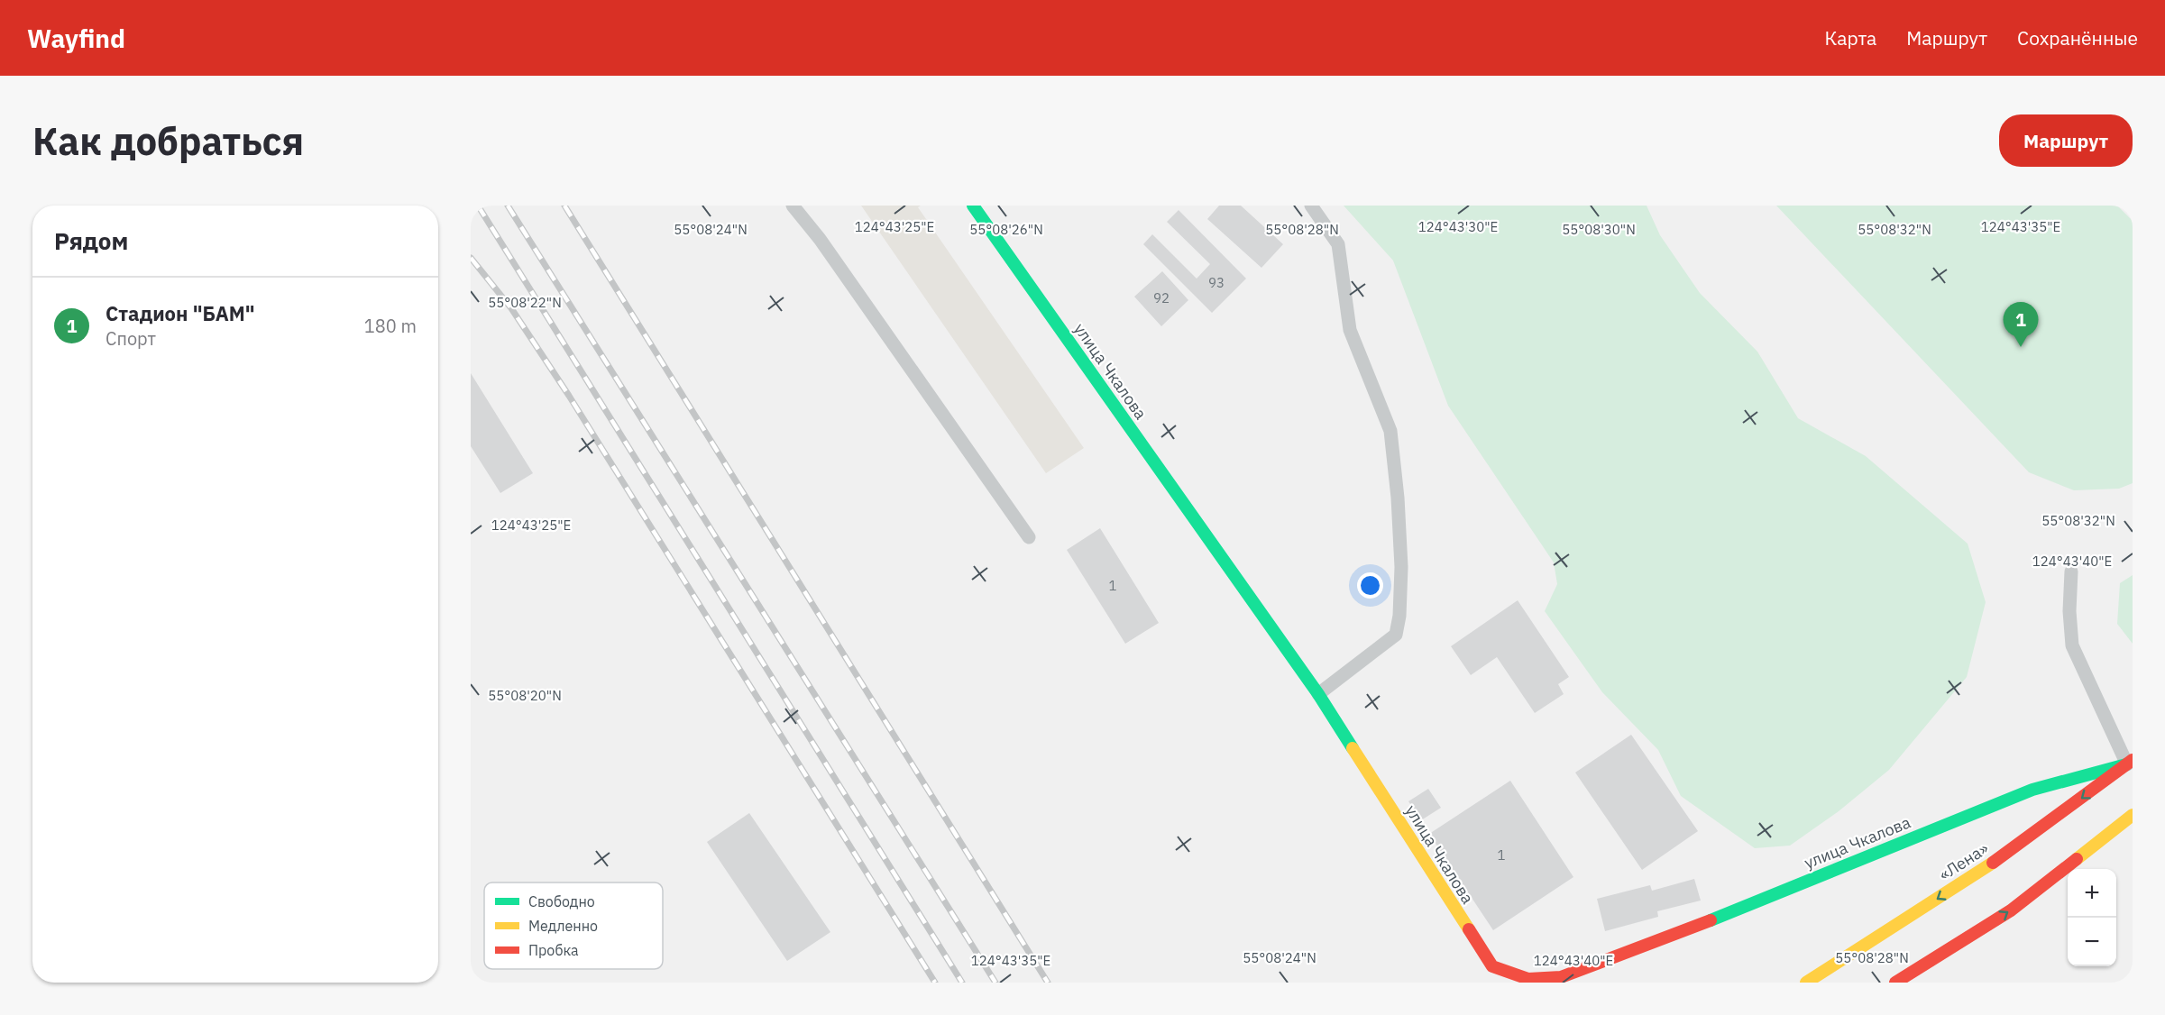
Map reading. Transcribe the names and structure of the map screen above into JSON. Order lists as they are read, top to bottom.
{
  "streets": {
    "main road": ["улица Чкалова", "«Лена»"]
  },
  "crossings": [
    ["улица Чкалова", "«Лена»"]
  ],
  "house_numbers": [
    "93",
    "92",
    "1",
    "1"
  ],
  "legend": ["Свободно", "Медленно", "Пробка"],
  "page": {
    "header": "Wayfind",
    "nav": ["Карта", "Маршрут", "Сохранённые"],
    "buttons": "Маршрут",
    "title": "Как добраться",
    "heading": "Рядом",
    "list": [
      {
        "mark": "1",
        "name": "Стадион \"БАМ\"",
        "note": "Спорт",
        "value": "180 m"
      }
    ],
    "pins": "1",
    "map_buttons": ["+", "−"]
  },
  "coordinates": [
    "124°43'25\"E",
    "124°43'30\"E",
    "124°43'35\"E",
    "55°08'24\"N",
    "55°08'26\"N",
    "55°08'28\"N",
    "55°08'30\"N",
    "55°08'32\"N",
    "55°08'22\"N",
    "124°43'40\"E",
    "55°08'20\"N"
  ]
}
